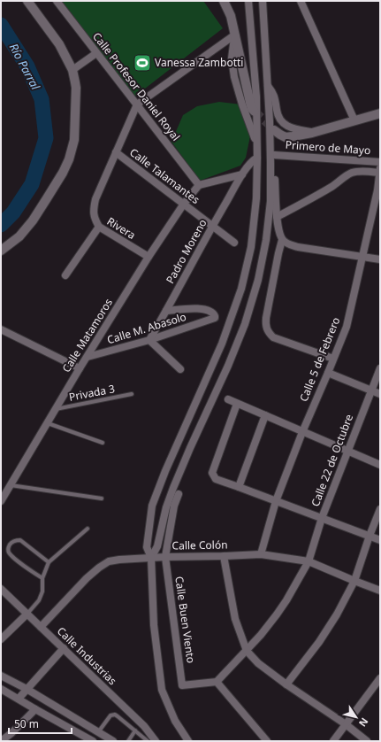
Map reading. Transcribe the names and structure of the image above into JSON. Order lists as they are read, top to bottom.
{
  "streets": {
    "street": [
      "Calle Profesor Daniel Royal",
      "Primero de Mayo",
      "Calle Talamantes",
      "Rivera",
      "Padro Moreno",
      "Calle M. Abasolo",
      "Calle Matamoros",
      "Calle 5 de Febrero",
      "Calle 22 de Octubre",
      "Calle Colón",
      "Calle Buen Viento",
      "Calle Industrias"
    ],
    "lane": ["Privada 3"]
  },
  "crossings": [
    ["Calle Profesor Daniel Royal", "Calle Matamoros"],
    ["Calle Talamantes", "Rivera"],
    ["Calle Talamantes", "Padro Moreno"],
    ["Calle Talamantes", "Calle Matamoros"],
    ["Rivera", "Calle Matamoros"],
    ["Padro Moreno", "Calle M. Abasolo"],
    ["Calle M. Abasolo", "Calle Matamoros"],
    ["Calle Matamoros", "Privada 3"],
    ["Calle 5 de Febrero", "Calle Colón"],
    ["Calle 22 de Octubre", "Calle Colón"],
    ["Calle 22 de Octubre", "Calle Buen Viento"],
    ["Calle Colón", "Calle Buen Viento"],
    ["Calle Colón", "Calle Industrias"]
  ],
  "water": ["Río Parral"],
  "places": {
    "sports": ["Vanessa Zambotti"]
  },
  "scale_bar": "50 m",
  "north": "bottom right"
}
